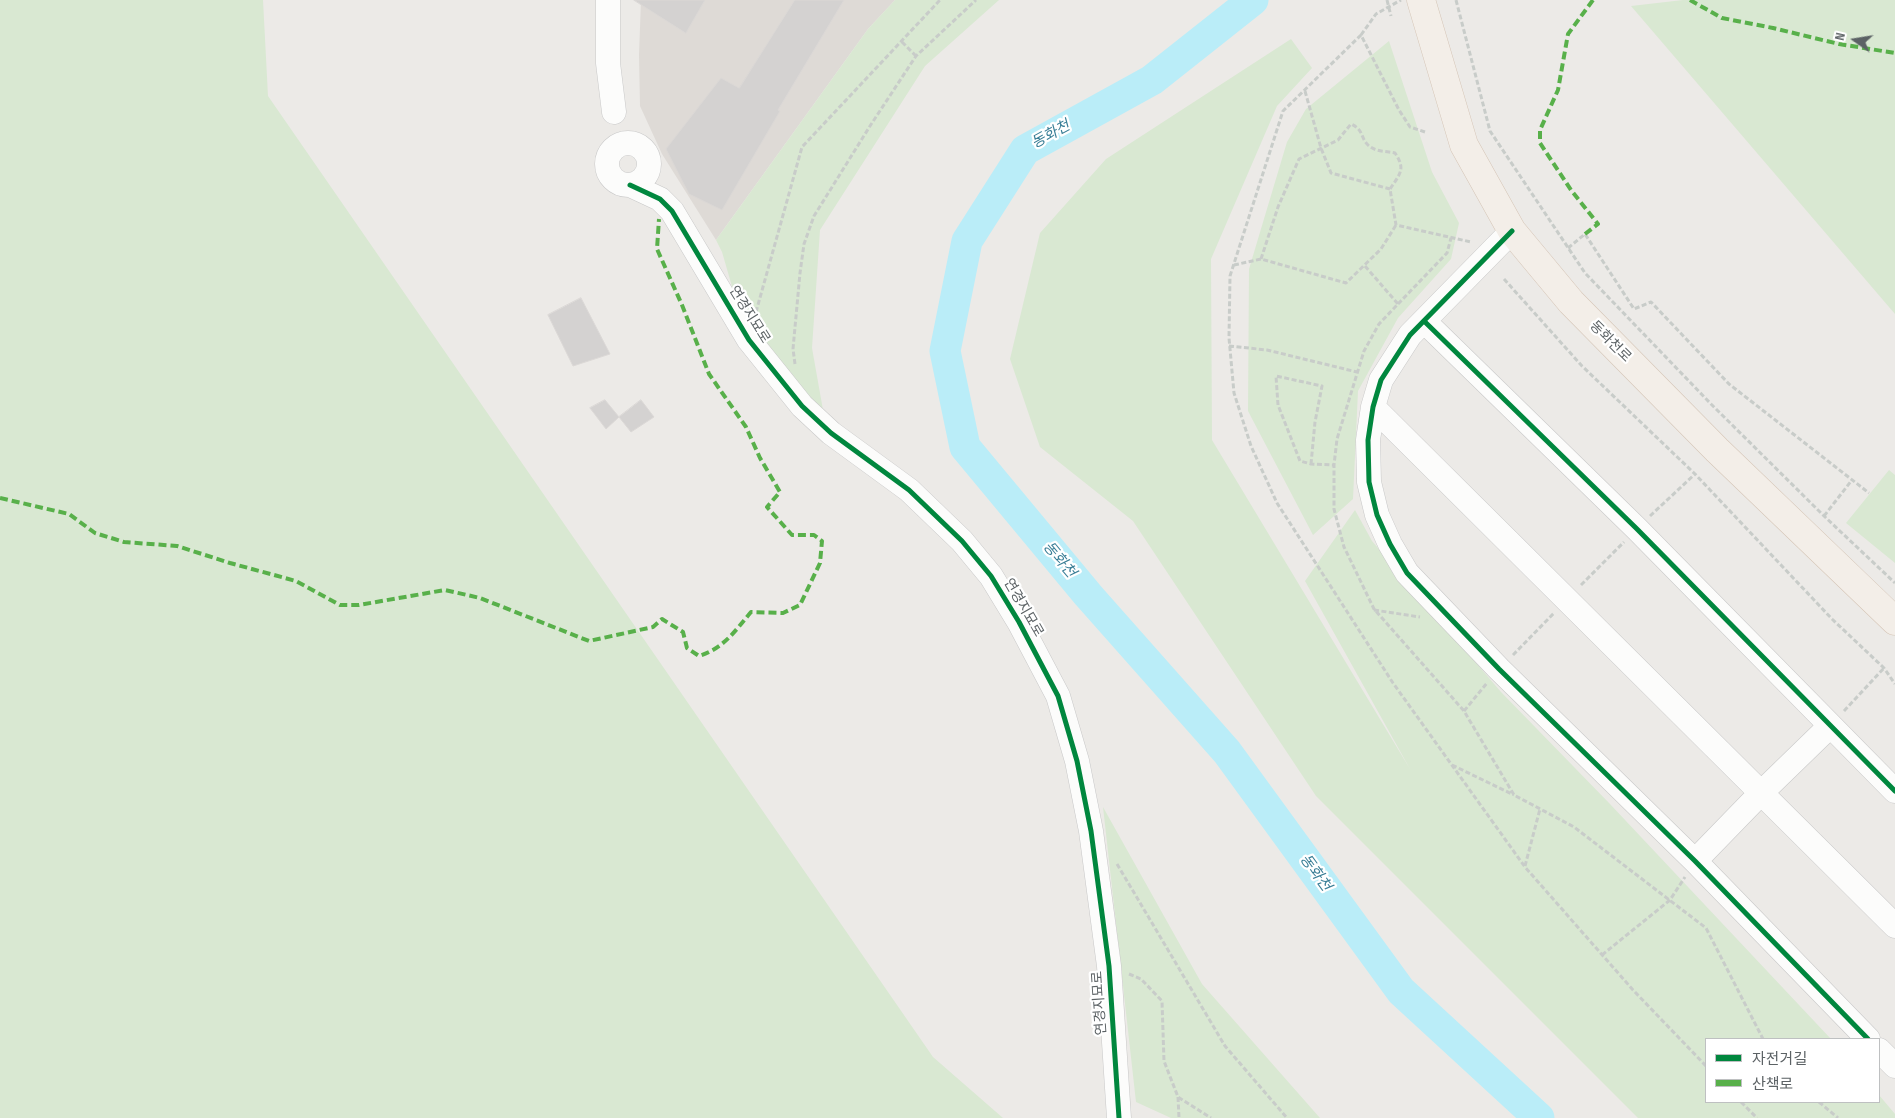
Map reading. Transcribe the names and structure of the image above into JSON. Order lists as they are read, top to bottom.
{
  "streets": {
    "main road": ["동화천로"],
    "street": ["연경지묘로"]
  },
  "water": ["동화천"],
  "legend": ["자전거길", "산책로"],
  "north": "left"
}
